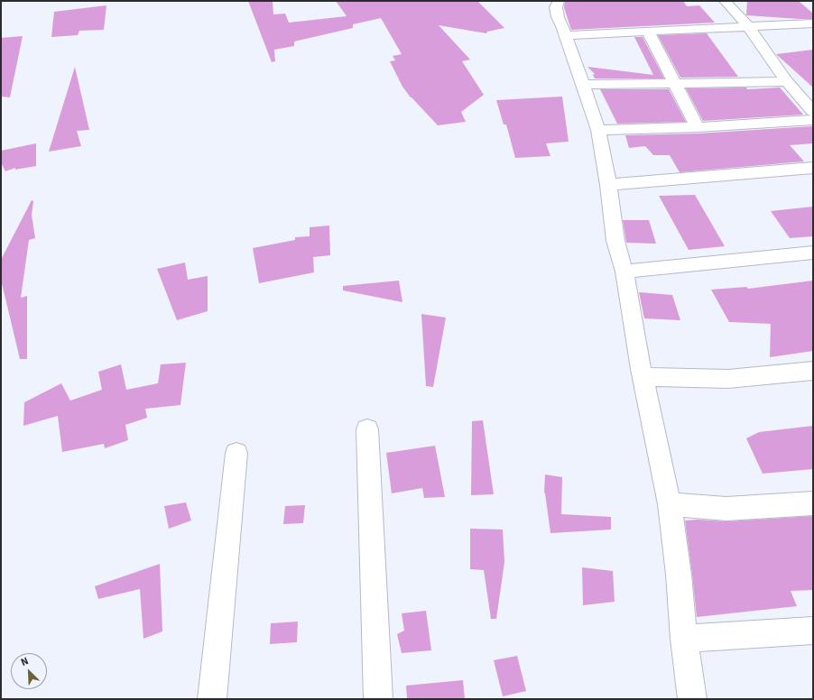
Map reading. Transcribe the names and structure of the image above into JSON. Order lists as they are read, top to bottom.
{
  "north": "top left"
}
